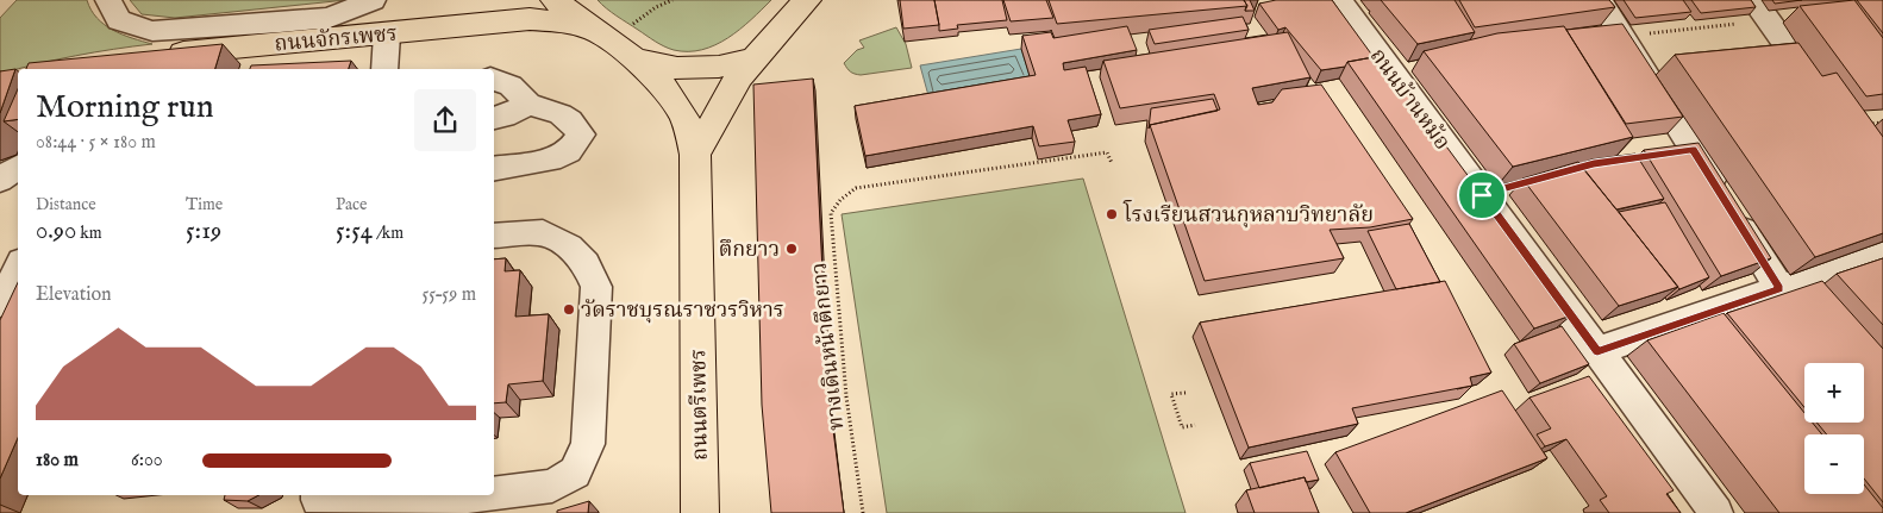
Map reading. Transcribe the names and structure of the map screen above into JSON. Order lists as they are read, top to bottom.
{
  "streets": {
    "main road": ["ถนนจักรเพชร", "ถนนตรีเพชร"],
    "street": ["ถนนบ้านหม้อ"],
    "path": ["ทางเดินหน้าตึกยาว"]
  },
  "crossings": [
    ["ถนนจักรเพชร", "ถนนตรีเพชร"]
  ],
  "places": ["โรงเรียนสวนกุหลาบวิทยาลัย", "ตึกยาว", "วัดราชบุรณราชวรวิหาร"],
  "page": {
    "heading": ["Morning run", "08:44 · 5 × 180 m"],
    "stats": [
      ["Distance", "0.90 km"],
      ["Time", "5:19"],
      ["Pace", "5:54 /km"]
    ],
    "chart": ["Elevation", "55–59 m"],
    "map_buttons": ["+", "−"],
    "list": [
      {
        "name": "180 m",
        "note": "6:00"
      }
    ]
  }
}
